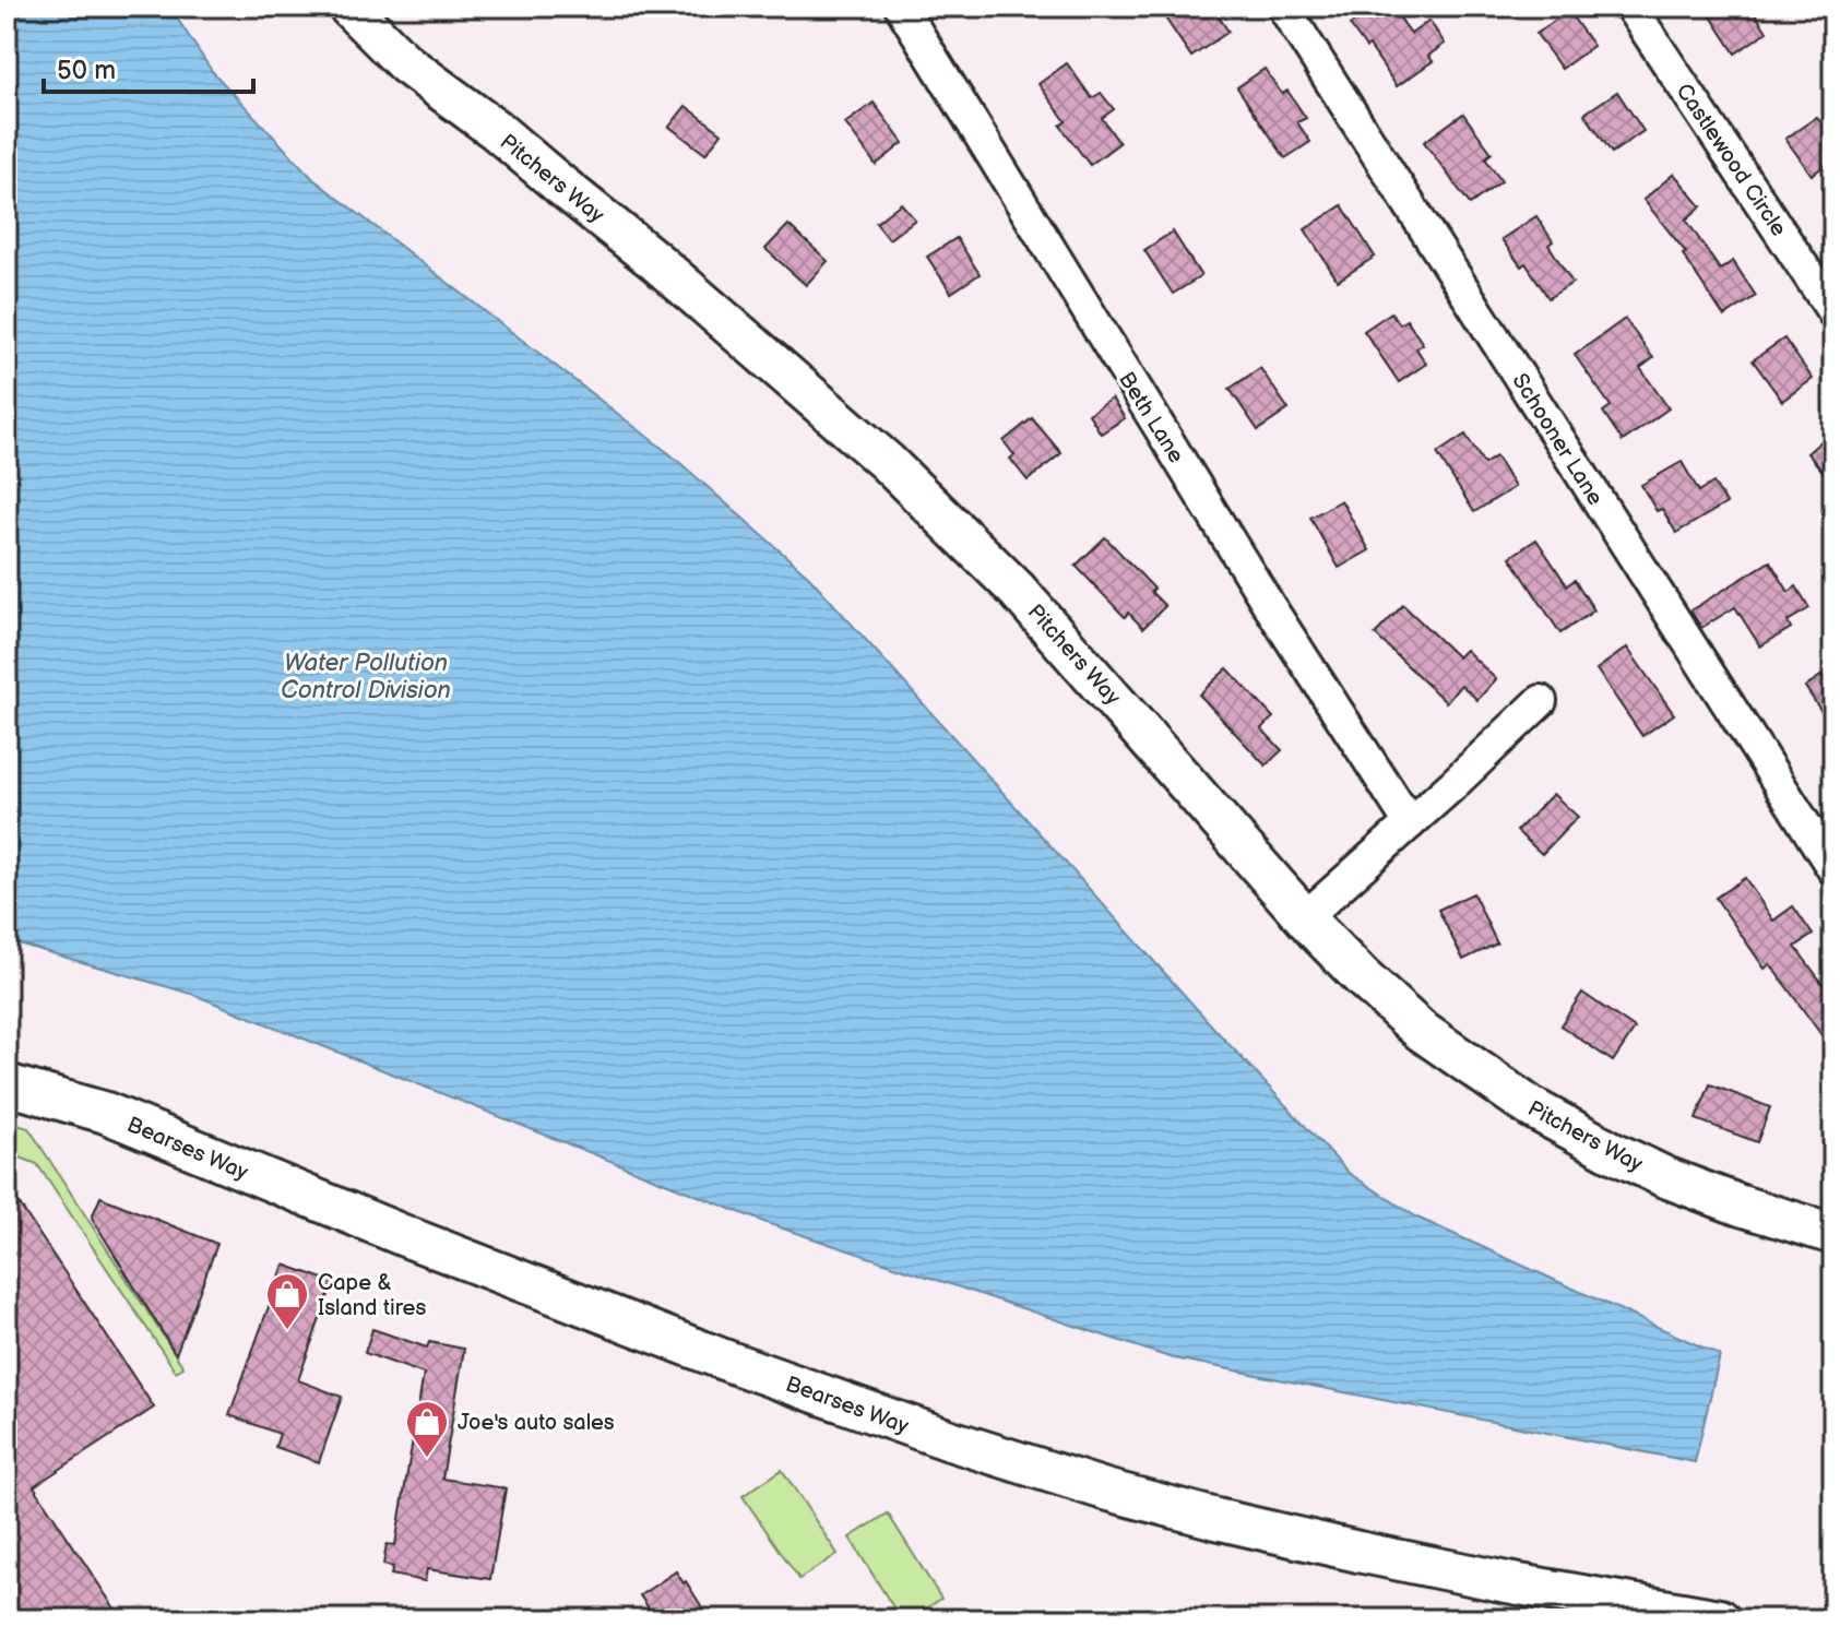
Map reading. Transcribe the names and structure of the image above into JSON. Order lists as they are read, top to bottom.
{
  "streets": {
    "main road": ["Pitchers Way", "Bearses Way"],
    "street": ["Castlewood Circle", "Beth Lane", "Schooner Lane"]
  },
  "water": ["Water Pollution Control Division"],
  "places": {
    "shop": ["Cape & Island tires", "Joe's auto sales"]
  },
  "scale_bar": "50 m"
}
